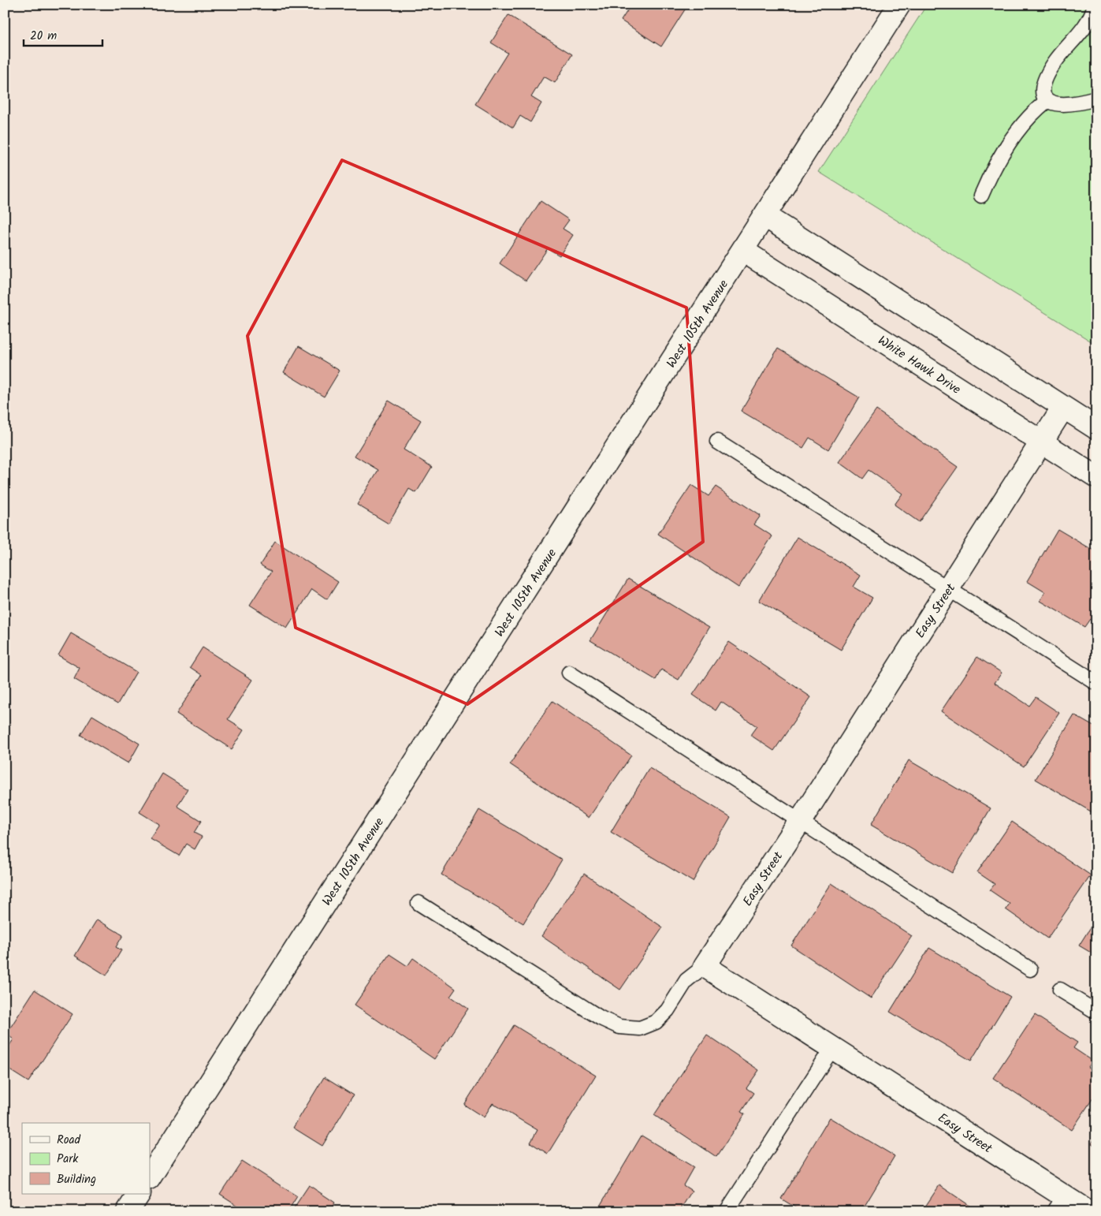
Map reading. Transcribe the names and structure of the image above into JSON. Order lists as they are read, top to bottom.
{
  "streets": {
    "street": ["West 105th Avenue", "White Hawk Drive", "Easy Street"]
  },
  "crossings": [
    ["West 105th Avenue", "White Hawk Drive"],
    ["White Hawk Drive", "Easy Street"]
  ],
  "legend": ["Road", "Park", "Building"],
  "scale_bar": "20 m"
}
